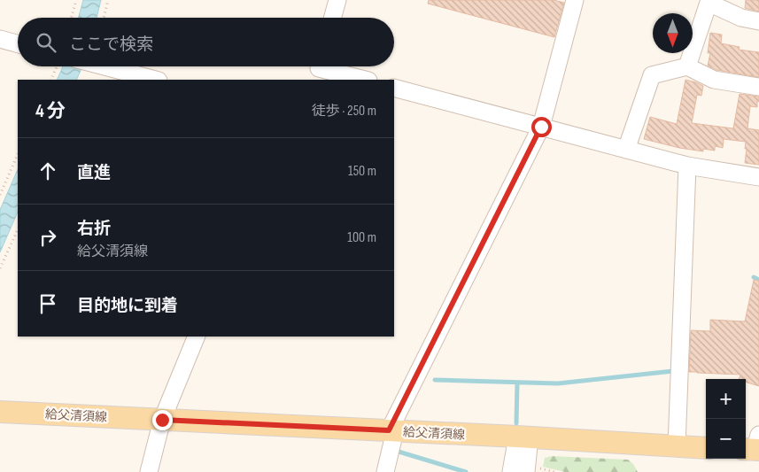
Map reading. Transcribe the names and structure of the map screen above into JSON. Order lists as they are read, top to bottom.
{
  "streets": {
    "main road": ["給父清須線"]
  },
  "north": "bottom",
  "page": {
    "search": "ここで検索",
    "heading": ["4 分", "徒歩 · 250 m"],
    "list": [
      ["直進", "150 m"],
      ["右折", "給父清須線", "100 m"],
      "目的地に到着"
    ],
    "map_buttons": ["+", "−"]
  }
}
